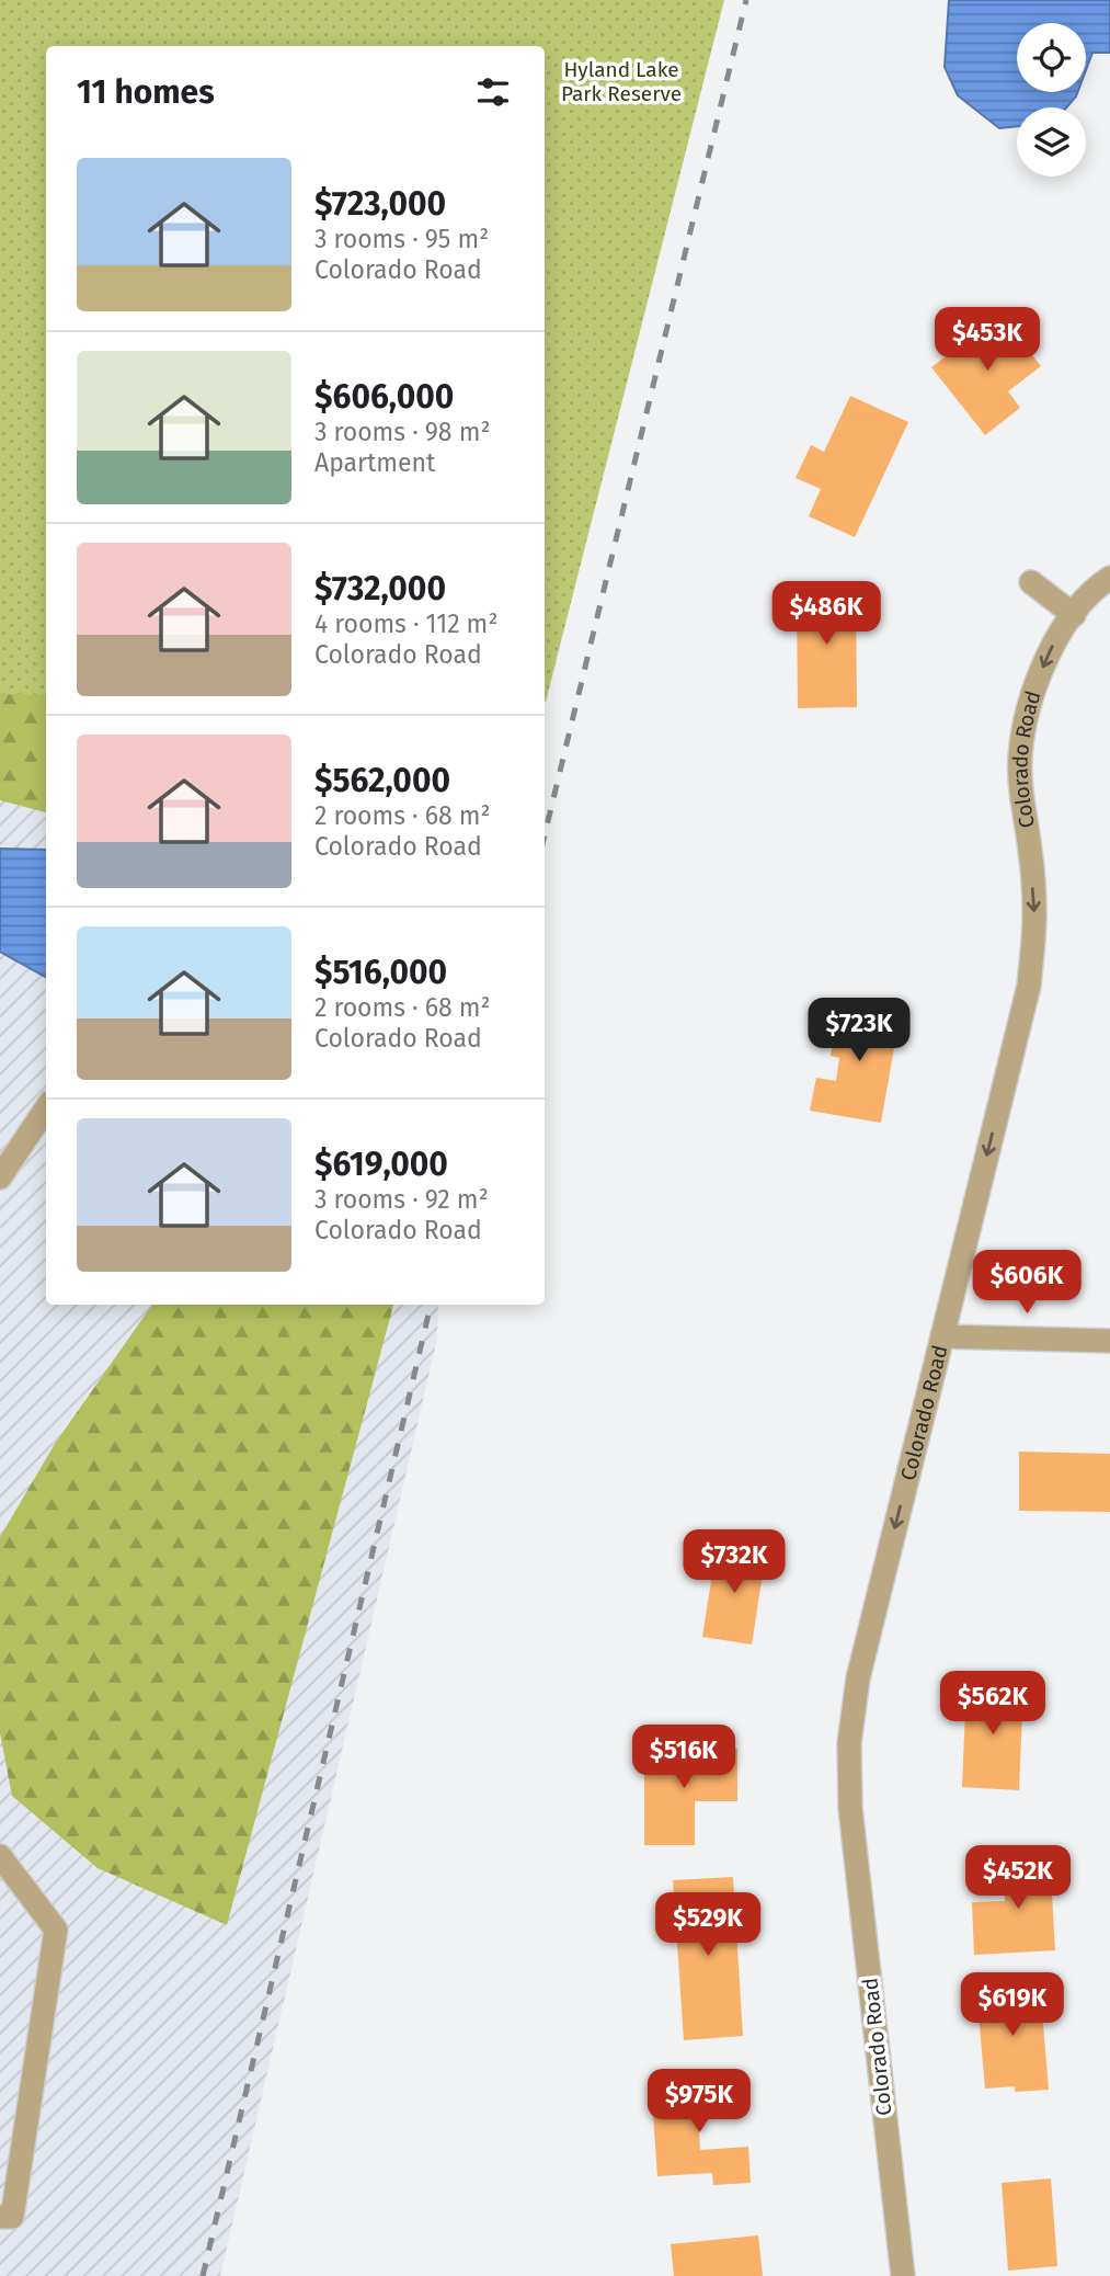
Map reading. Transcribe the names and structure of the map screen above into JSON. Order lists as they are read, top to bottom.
{
  "streets": {
    "street": ["Colorado Road"]
  },
  "one_way": ["Colorado Road"],
  "parks": ["Hyland Lake Park Reserve"],
  "page": {
    "heading": "11 homes",
    "list": [
      {
        "name": "$723,000",
        "note": "3 rooms · 95 m² · Colorado Road"
      },
      {
        "name": "$606,000",
        "note": "3 rooms · 98 m² · Apartment"
      },
      {
        "name": "$732,000",
        "note": "4 rooms · 112 m² · Colorado Road"
      },
      {
        "name": "$562,000",
        "note": "2 rooms · 68 m² · Colorado Road"
      },
      {
        "name": "$516,000",
        "note": "2 rooms · 68 m² · Colorado Road"
      },
      {
        "name": "$619,000",
        "note": "3 rooms · 92 m² · Colorado Road"
      }
    ],
    "price": [
      "$453K",
      "$486K",
      "$723K",
      "$606K",
      "$732K",
      "$562K",
      "$516K",
      "$452K",
      "$529K",
      "$619K",
      "$975K"
    ]
  }
}
